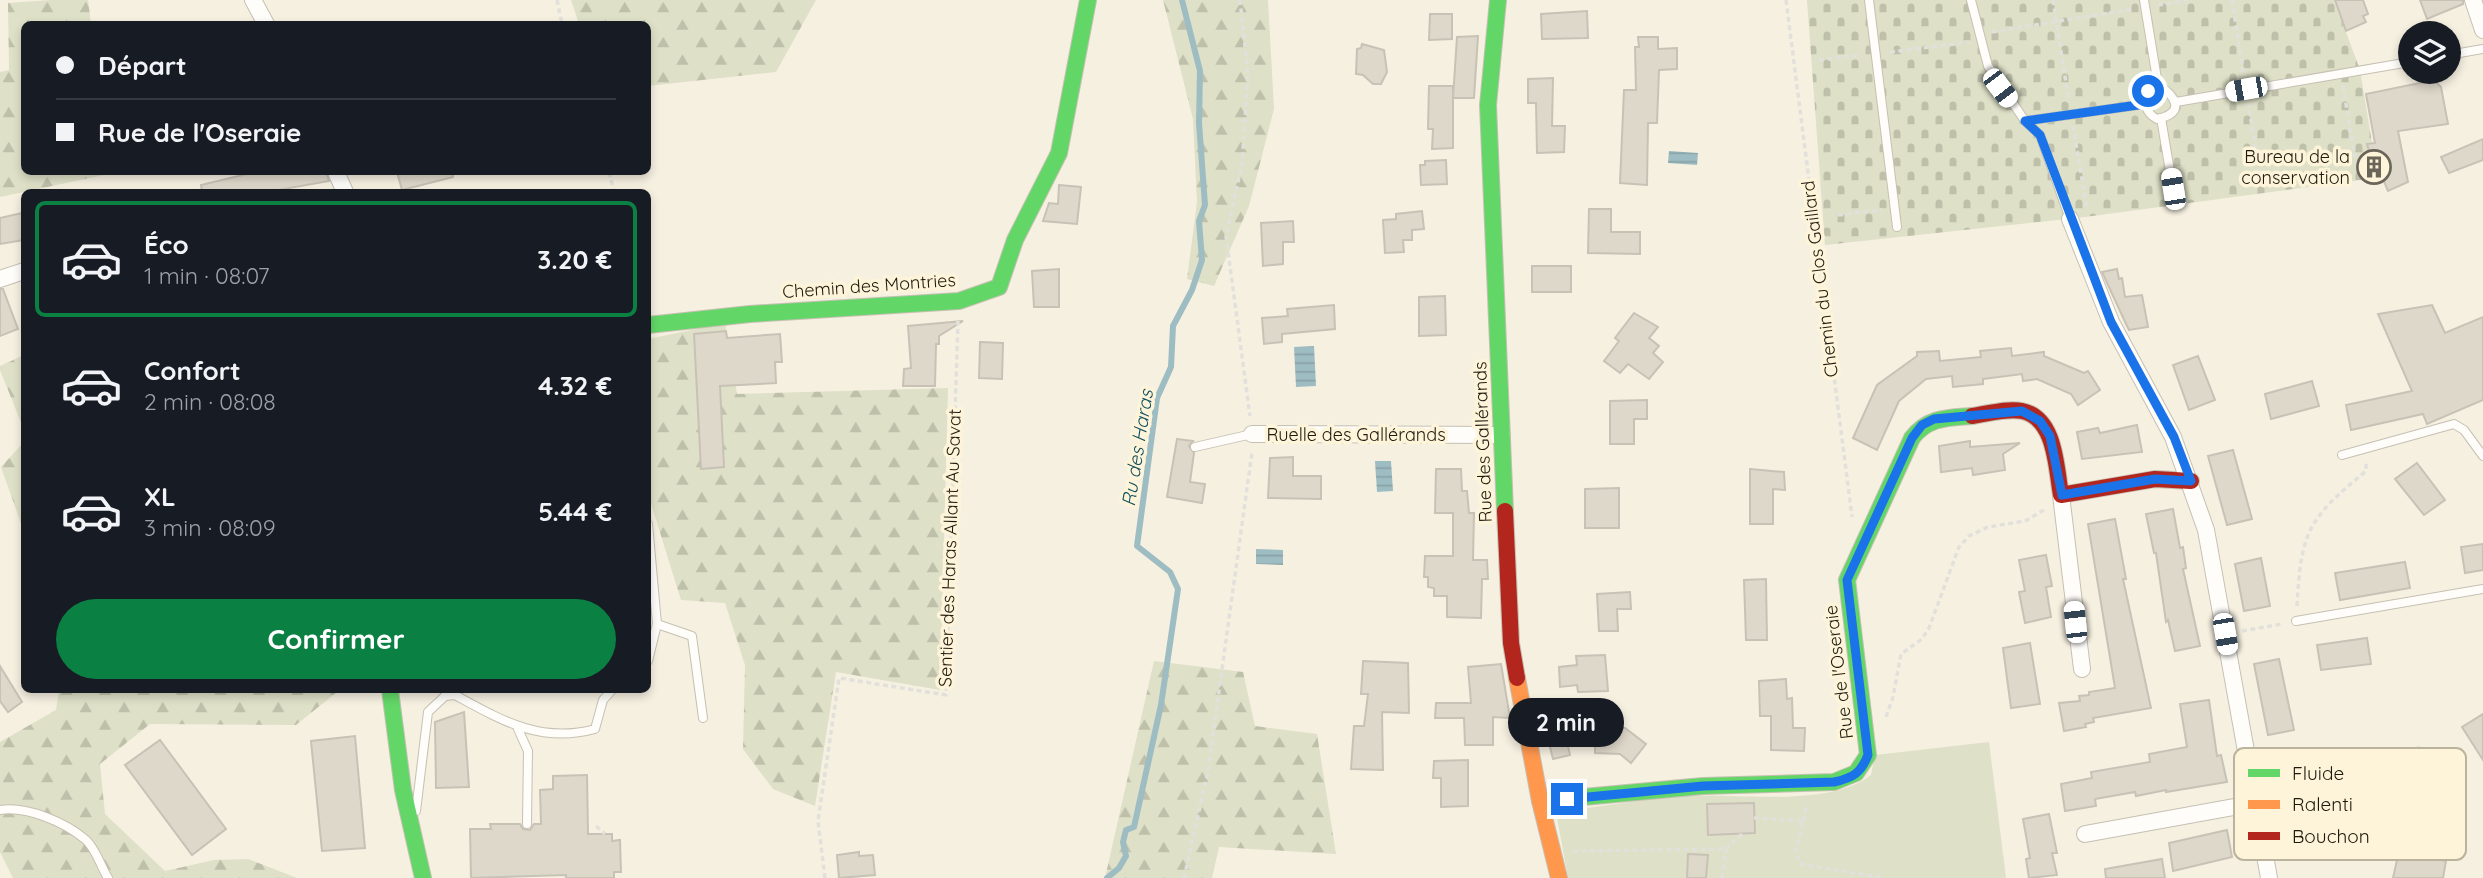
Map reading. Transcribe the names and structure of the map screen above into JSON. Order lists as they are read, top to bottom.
{
  "streets": {
    "street": [
      "Chemin des Montries",
      "Ruelle des Gallérands",
      "Rue des Gallérands",
      "Rue de l'Oseraie"
    ],
    "path": ["Chemin du Clos Gaillard", "Sentier des Haras Allant Au Savat"]
  },
  "crossings": [
    ["Chemin des Montries", "Sentier des Haras Allant Au Savat"],
    ["Ruelle des Gallérands", "Rue des Gallérands"],
    ["Rue des Gallérands", "Rue de l'Oseraie"]
  ],
  "water": ["Ru des Haras"],
  "places": {
    "building": ["Bureau de la conservation"]
  },
  "legend": ["Fluide", "Ralenti", "Bouchon"],
  "page": {
    "banner": ["Départ", "Rue de l'Oseraie"],
    "list": [
      {
        "name": "Éco",
        "note": "1 min · 08:07",
        "value": "3.20 €"
      },
      {
        "name": "Confort",
        "note": "2 min · 08:08",
        "value": "4.32 €"
      },
      {
        "name": "XL",
        "note": "3 min · 08:09",
        "value": "5.44 €"
      }
    ],
    "buttons": "Confirmer",
    "bubble": "2 min"
  }
}
